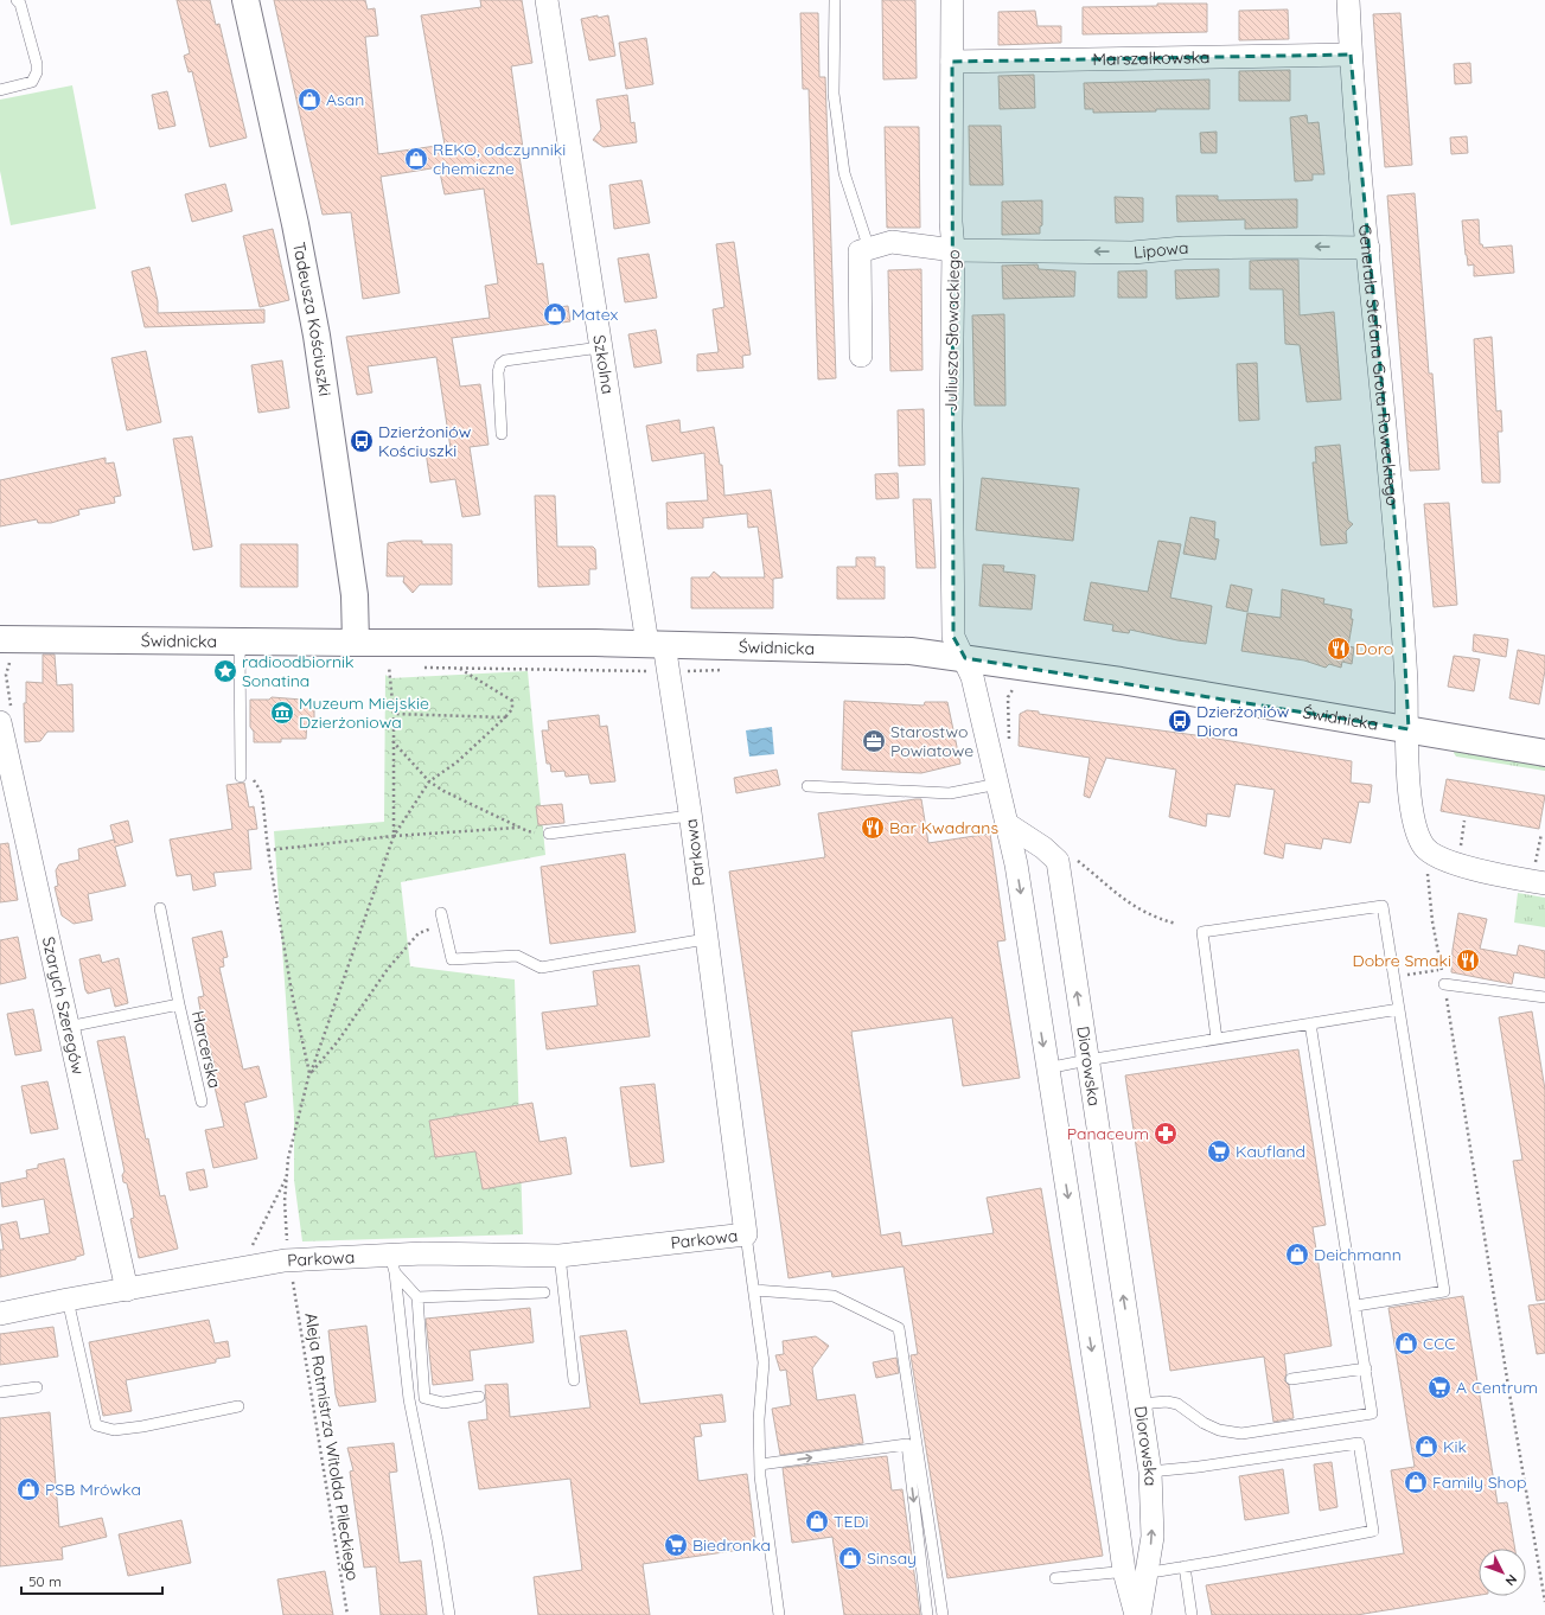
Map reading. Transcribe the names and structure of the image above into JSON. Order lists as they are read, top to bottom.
{
  "streets": {
    "street": [
      "Marszałkowska",
      "Lipowa",
      "Tadeusza Kościuszki",
      "Juliusza Słowackiego",
      "Szkolna",
      "Generała Stefana Grota-Roweckiego",
      "Świdnicka",
      "Parkowa",
      "Szarych Szeregów",
      "Diorowska"
    ],
    "lane": ["Harcerska"],
    "path": ["Aleja Rotmistrza Witolda Pileckiego"]
  },
  "crossings": [
    ["Marszałkowska", "Juliusza Słowackiego"],
    ["Marszałkowska", "Generała Stefana Grota-Roweckiego"],
    ["Lipowa", "Juliusza Słowackiego"],
    ["Lipowa", "Generała Stefana Grota-Roweckiego"],
    ["Tadeusza Kościuszki", "Świdnicka"],
    ["Juliusza Słowackiego", "Świdnicka"],
    ["Szkolna", "Świdnicka"],
    ["Szkolna", "Parkowa"],
    ["Generała Stefana Grota-Roweckiego", "Świdnicka"],
    ["Świdnicka", "Parkowa"],
    ["Parkowa", "Szarych Szeregów"],
    ["Szarych Szeregów", "Harcerska"]
  ],
  "one_way": ["Lipowa"],
  "places": {
    "shop": [
      "Asan",
      "REKO, odczynniki chemiczne",
      "Matex",
      "Deichmann",
      "CCC",
      "Kik",
      "Family Shop",
      "PSB Mrówka",
      "TEDi",
      "Sinsay"
    ],
    "bus stop": ["Dzierżoniów Kościuszki", "Dzierżoniów Diora"],
    "restaurant": ["Doro", "Bar Kwadrans", "Dobre Smaki"],
    "place": ["radioodbiornik Sonatina"],
    "museum": ["Muzeum Miejskie Dzierżoniowa"],
    "office": ["Starostwo Powiatowe"],
    "pharmacy": ["Panaceum"],
    "supermarket": ["Kaufland", "A Centrum", "Biedronka"]
  },
  "scale_bar": "50 m",
  "north": "bottom right"
}
